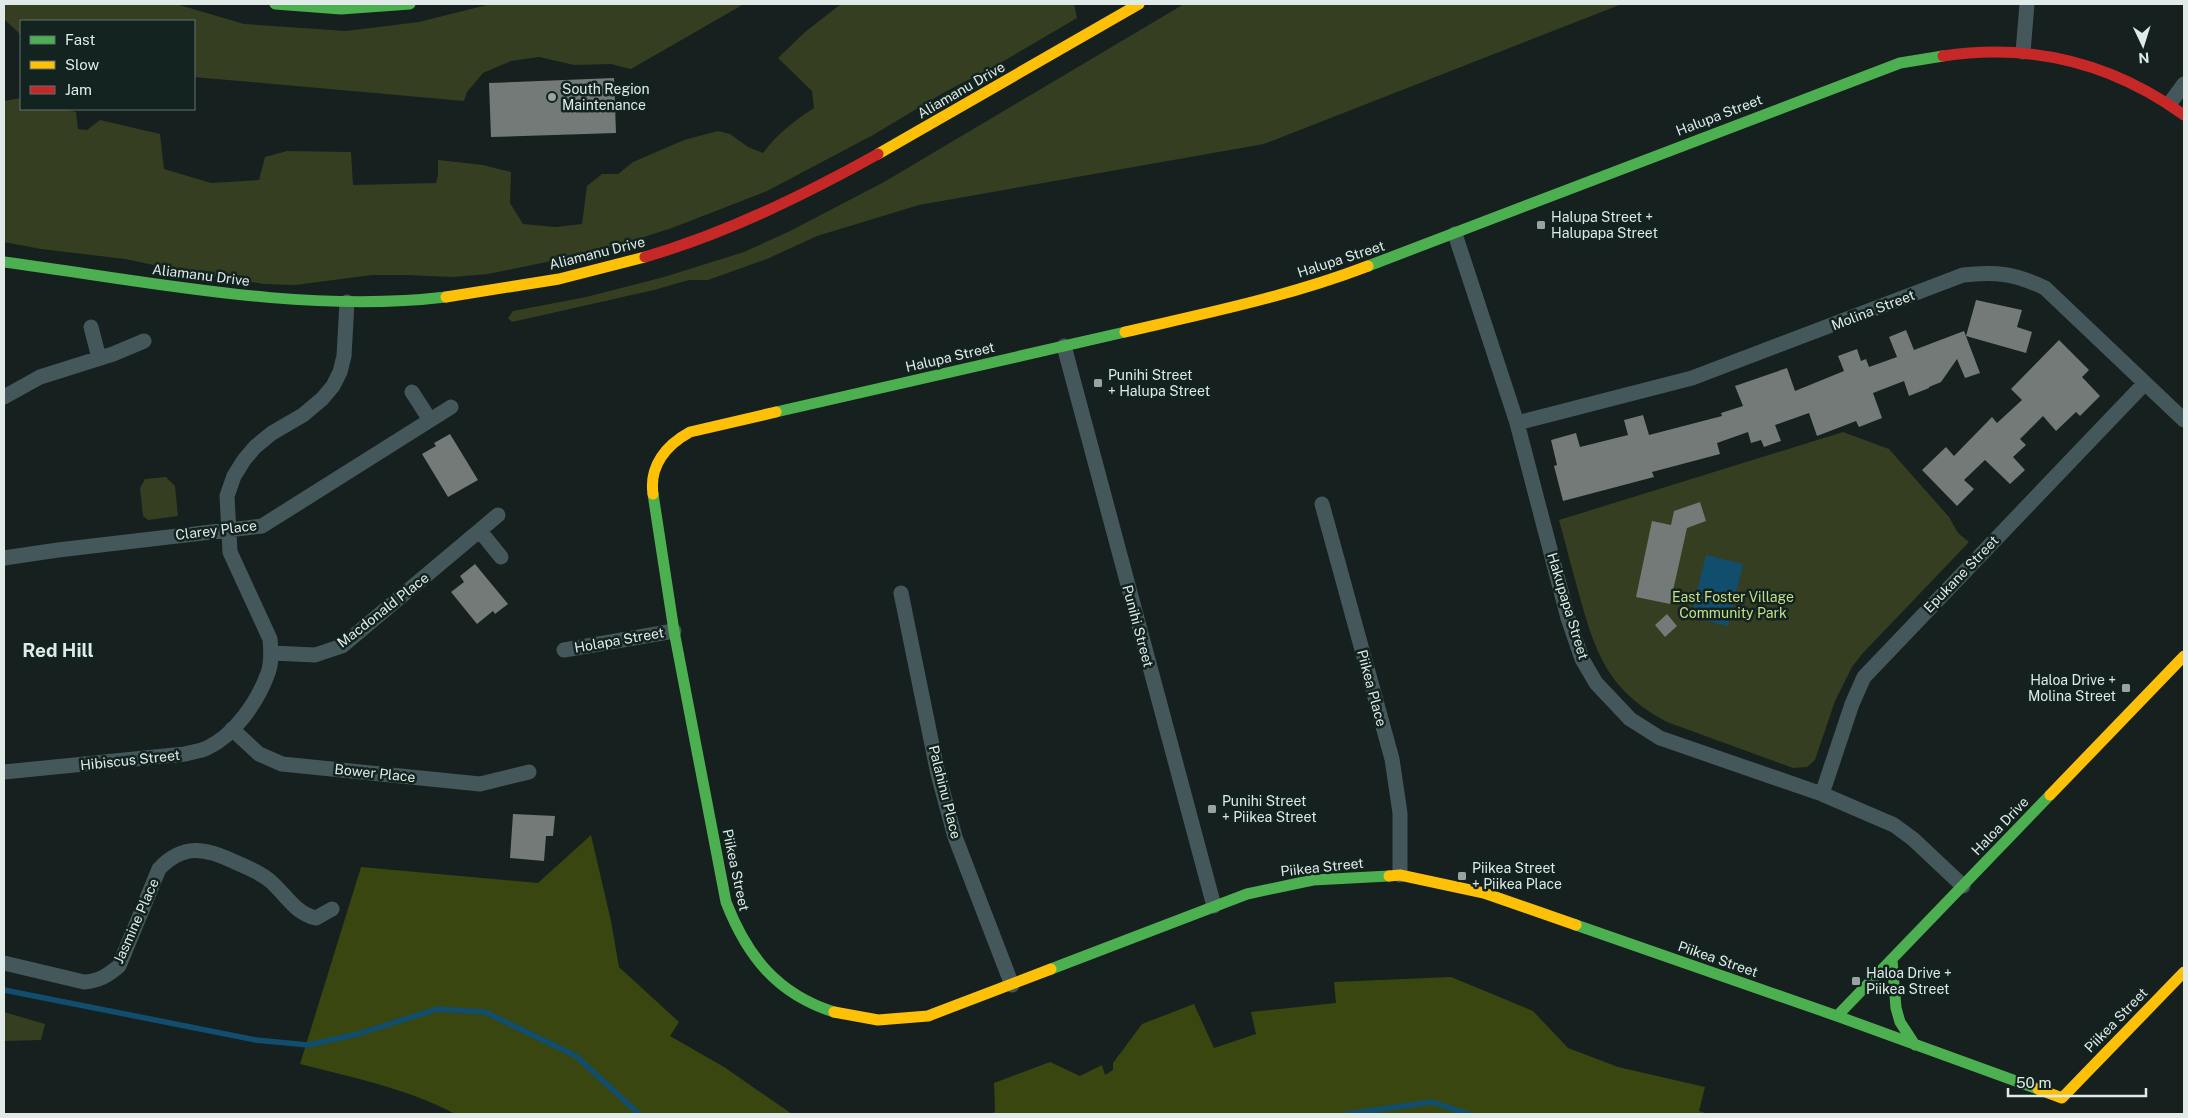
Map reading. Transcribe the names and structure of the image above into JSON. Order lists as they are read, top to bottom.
{
  "streets": {
    "street": [
      "Aliamanu Drive",
      "Halupa Street",
      "Molina Street",
      "Clarey Place",
      "Epukane Street",
      "Hakupapa Street",
      "Macdonald Place",
      "Punihi Street",
      "Holapa Street",
      "Piikea Place",
      "Hibiscus Street",
      "Bower Place",
      "Palahinu Place",
      "Haloa Drive",
      "Piikea Street",
      "Jasmine Place"
    ]
  },
  "crossings": [
    ["Aliamanu Drive", "Hibiscus Street"],
    ["Halupa Street", "Hakupapa Street"],
    ["Halupa Street", "Punihi Street"],
    ["Halupa Street", "Holapa Street"],
    ["Halupa Street", "Piikea Street"],
    ["Molina Street", "Epukane Street"],
    ["Molina Street", "Hakupapa Street"],
    ["Clarey Place", "Hibiscus Street"],
    ["Epukane Street", "Hakupapa Street"],
    ["Hakupapa Street", "Haloa Drive"],
    ["Macdonald Place", "Hibiscus Street"],
    ["Punihi Street", "Piikea Street"],
    ["Holapa Street", "Piikea Street"],
    ["Piikea Place", "Piikea Street"],
    ["Hibiscus Street", "Bower Place"],
    ["Palahinu Place", "Piikea Street"],
    ["Haloa Drive", "Piikea Street"]
  ],
  "districts": ["Red Hill"],
  "parks": ["East Foster Village Community Park"],
  "places": {
    "other": ["South Region Maintenance"],
    "transit": [
      "Halupa Street + Halupapa Street",
      "Punihi Street + Halupa Street",
      "Haloa Drive + Molina Street",
      "Punihi Street + Piikea Street",
      "Piikea Street + Piikea Place",
      "Haloa Drive + Piikea Street"
    ]
  },
  "legend": ["Fast", "Slow", "Jam"],
  "scale_bar": "50 m",
  "north": "bottom"
}
